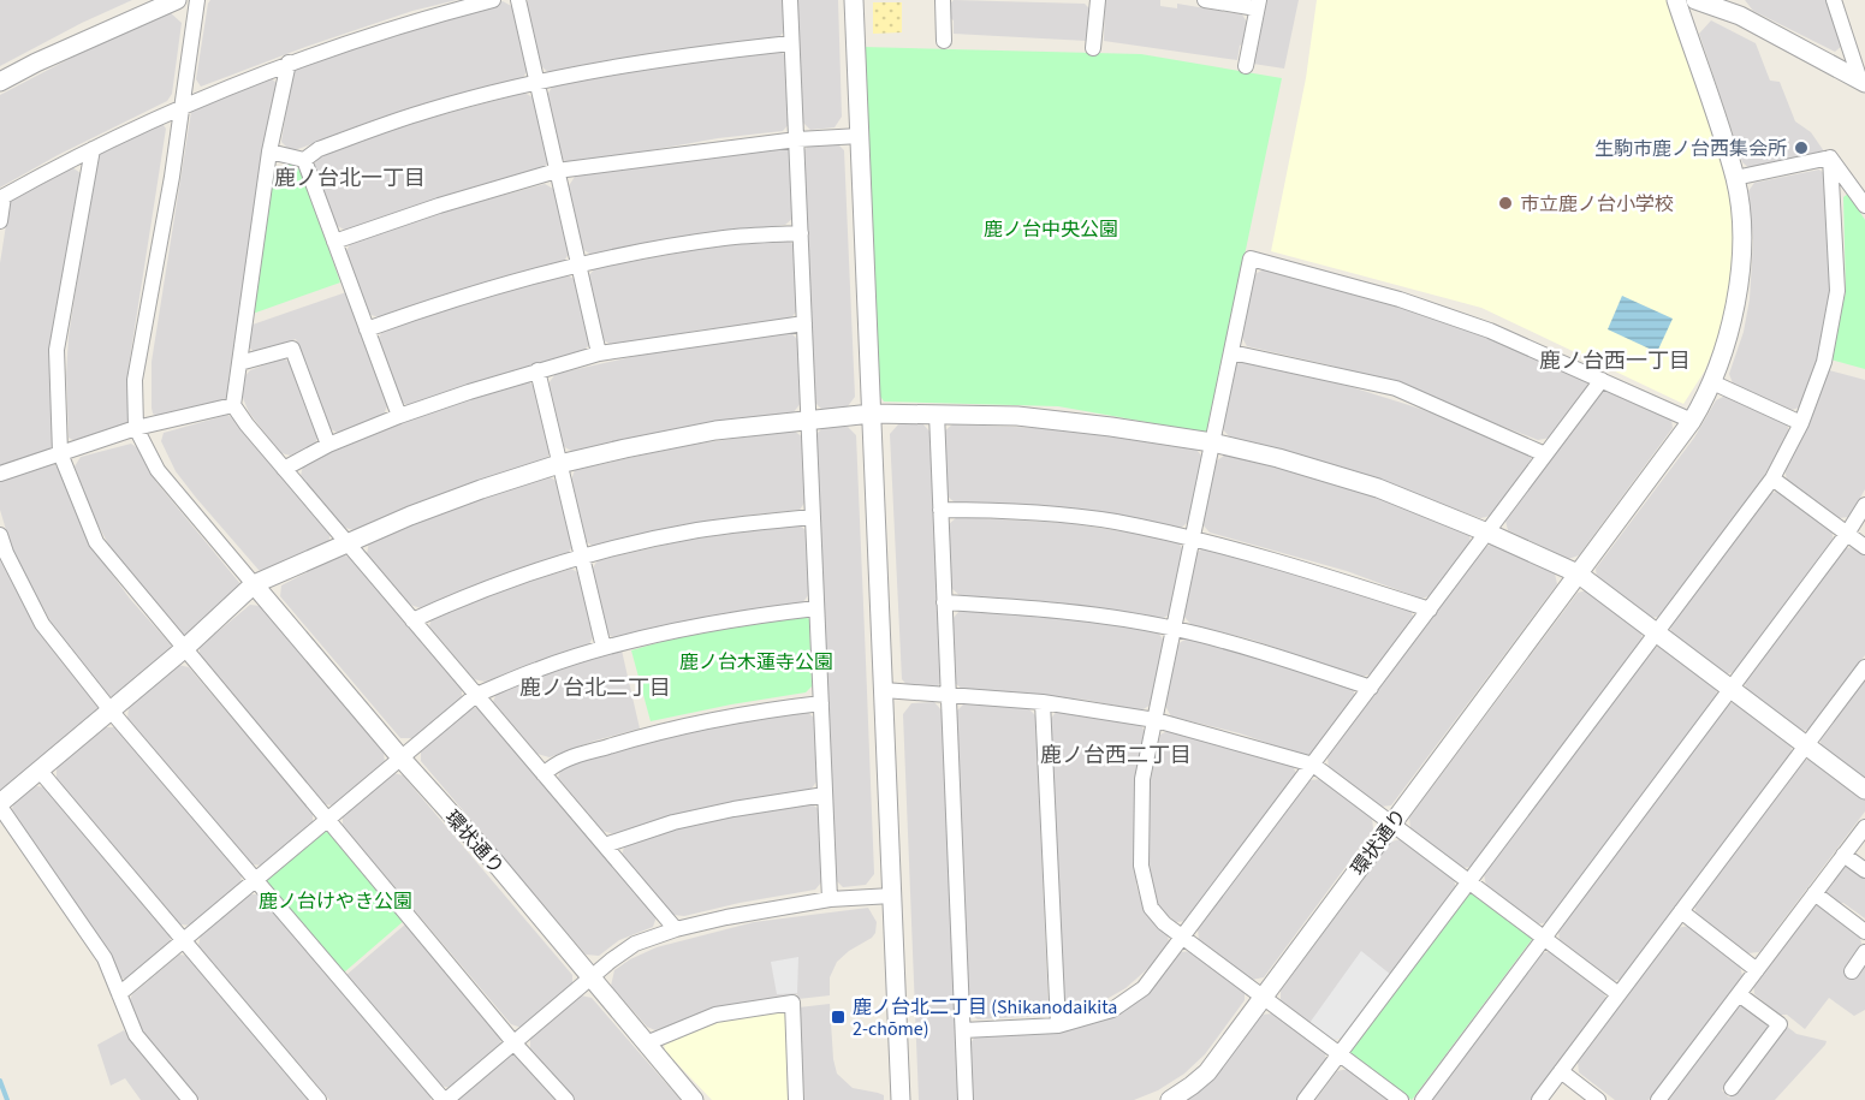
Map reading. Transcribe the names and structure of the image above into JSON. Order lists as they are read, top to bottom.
{
  "streets": {
    "street": ["環状通り"]
  },
  "districts": [
    "鹿ノ台北一丁目",
    "鹿ノ台西一丁目",
    "鹿ノ台北二丁目",
    "鹿ノ台西二丁目"
  ],
  "parks": ["鹿ノ台中央公園", "鹿ノ台木蓮寺公園", "鹿ノ台けやき公園"],
  "places": {
    "other": ["生駒市鹿ノ台西集会所", "市立鹿ノ台小学校"],
    "transit": ["鹿ノ台北二丁目 (Shikanodaikita 2-chōme)"]
  }
}
